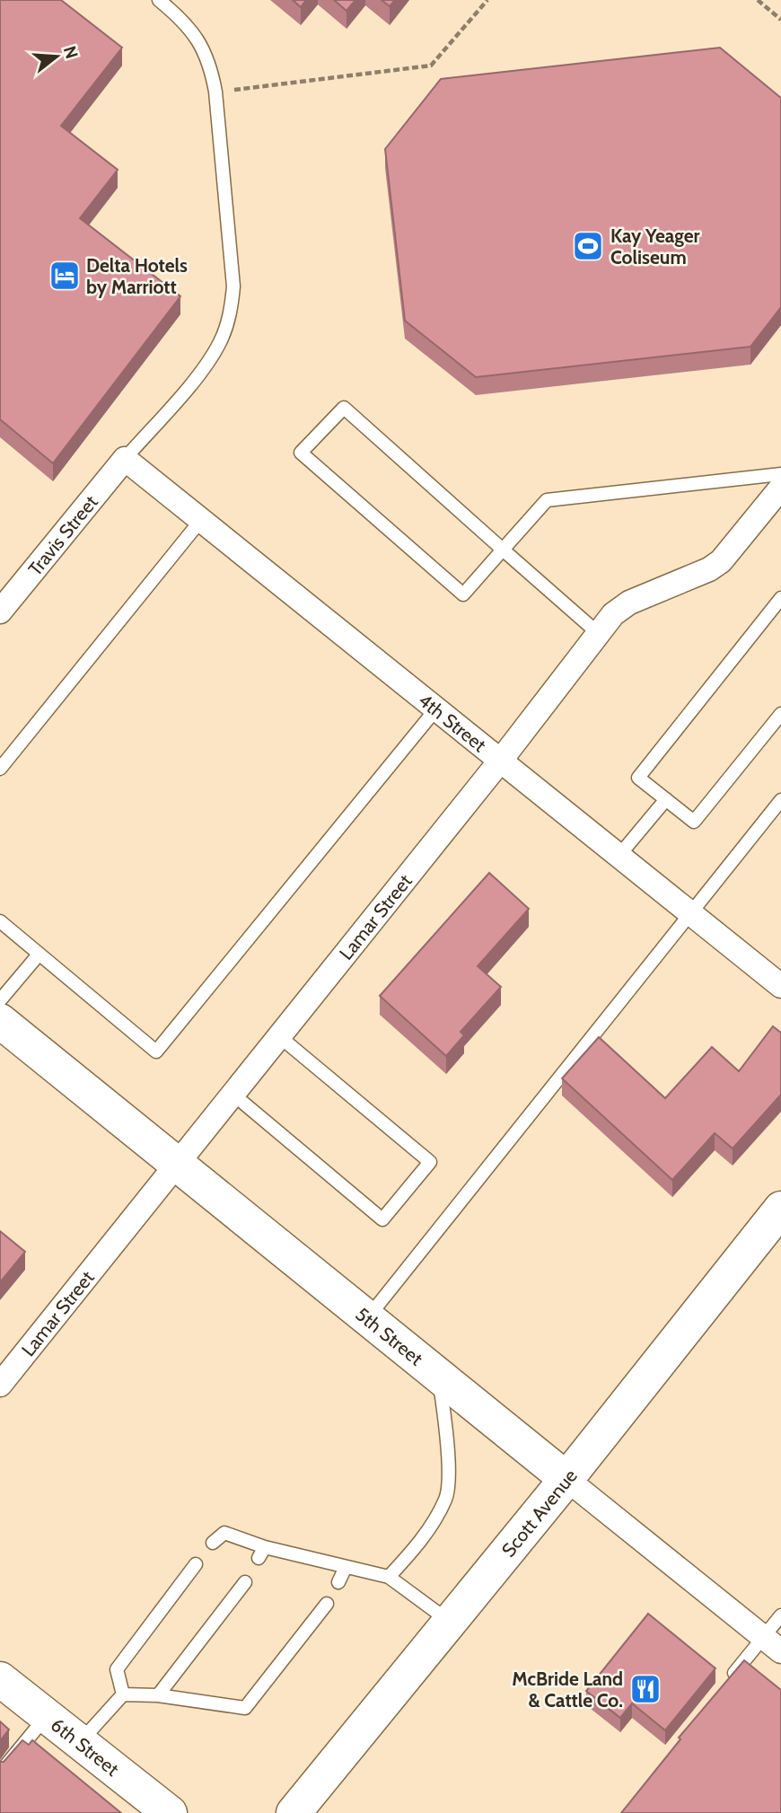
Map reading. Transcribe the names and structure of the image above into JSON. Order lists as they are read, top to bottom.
{
  "streets": {
    "main road": ["5th Street", "Scott Avenue", "6th Street"],
    "street": ["Travis Street", "4th Street", "Lamar Street"]
  },
  "crossings": [
    ["Travis Street", "4th Street"],
    ["4th Street", "Lamar Street"],
    ["Lamar Street", "5th Street"],
    ["5th Street", "Scott Avenue"]
  ],
  "places": {
    "sports": ["Kay Yeager Coliseum"],
    "hotel": ["Delta Hotels by Marriott"],
    "restaurant": ["McBride Land & Cattle Co."]
  },
  "north": "right"
}
